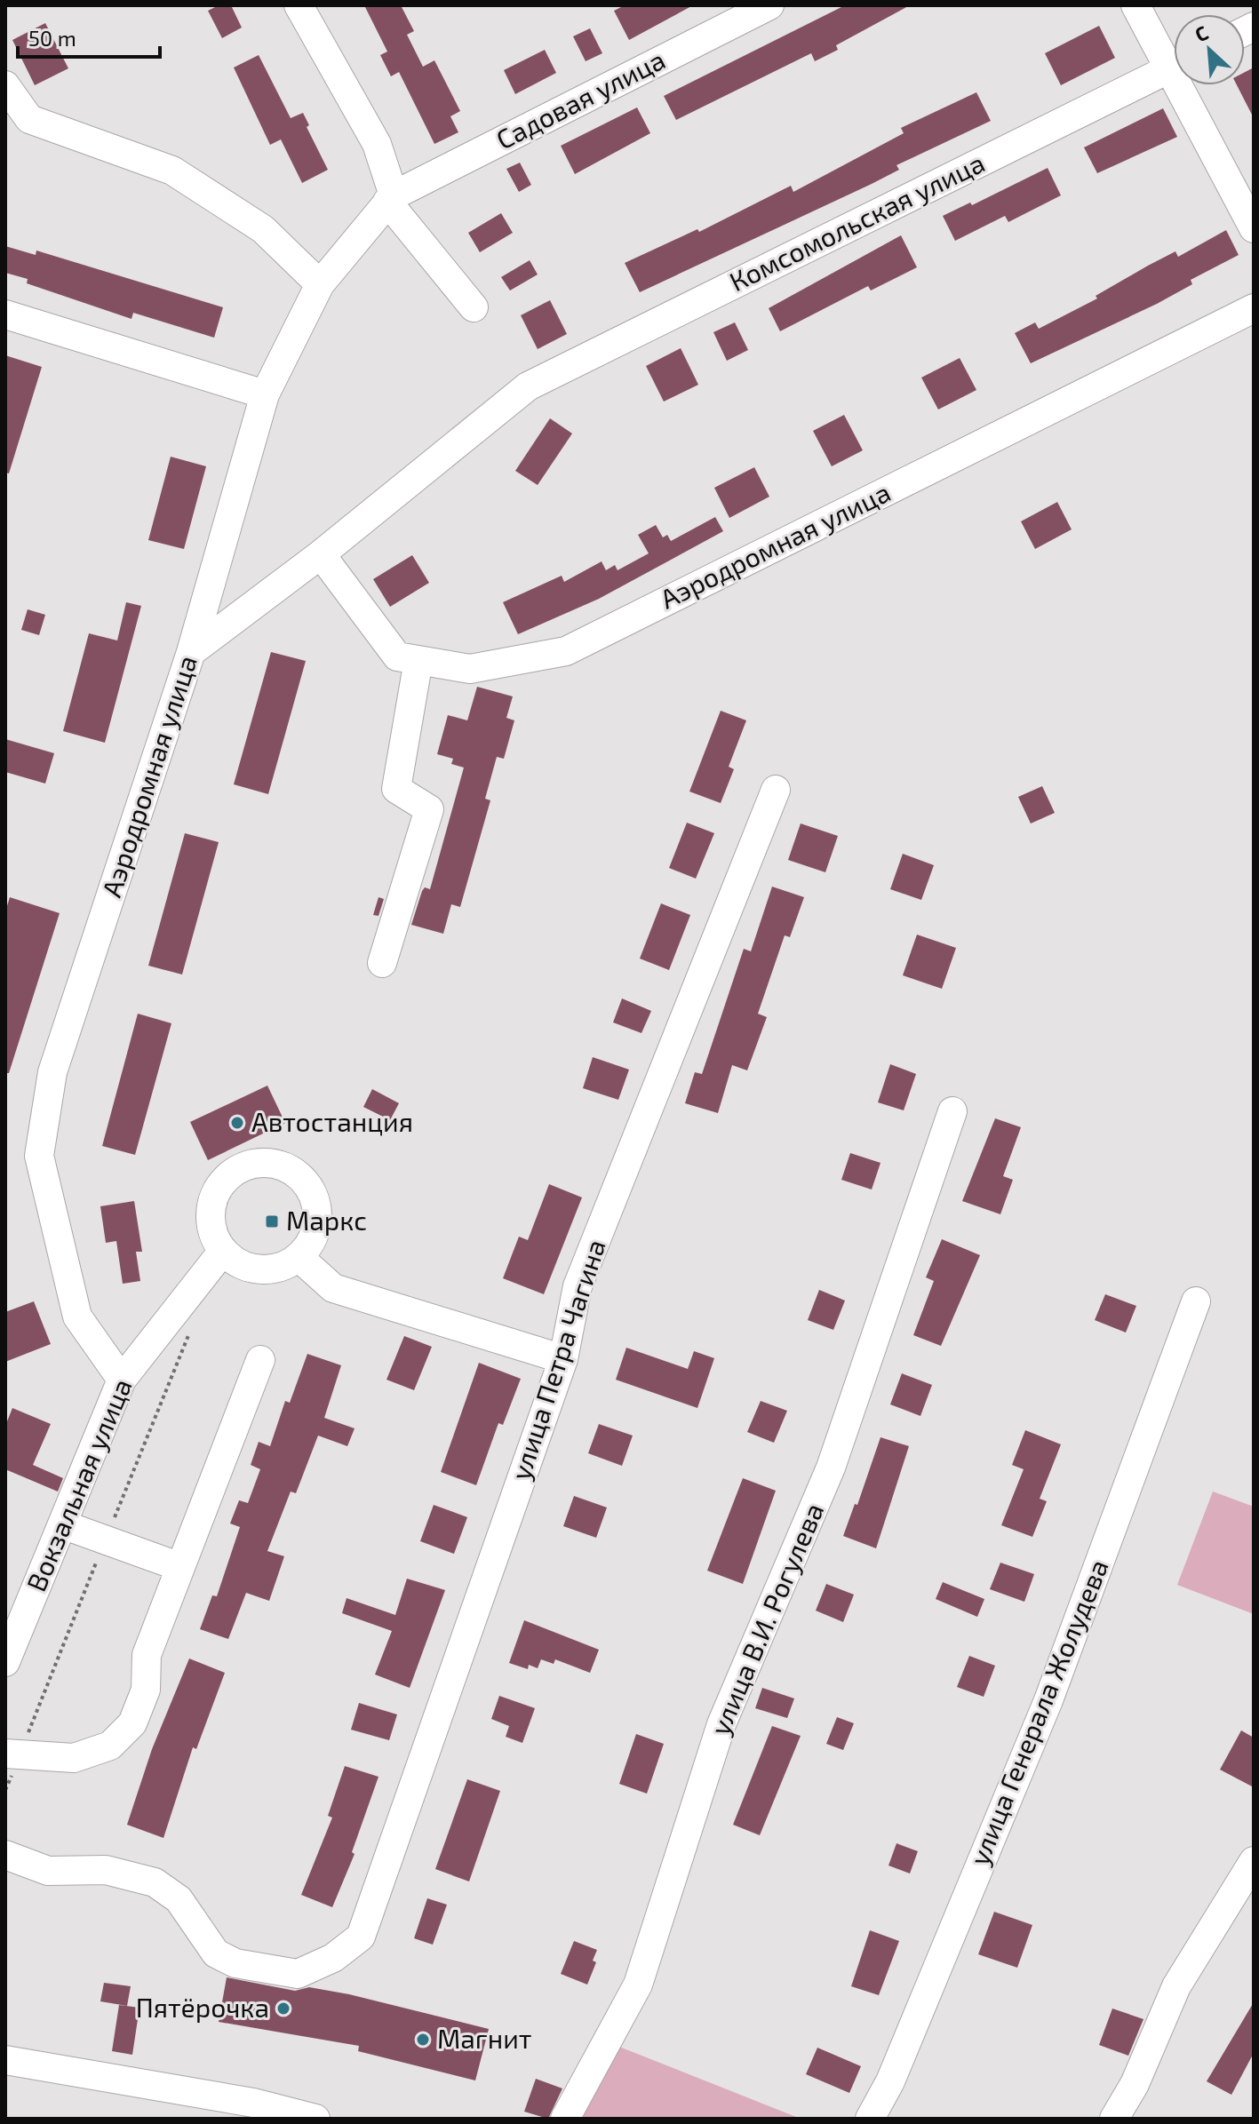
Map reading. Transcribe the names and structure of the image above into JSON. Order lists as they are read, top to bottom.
{
  "streets": {
    "street": [
      "Садовая улица",
      "Комсомольская улица",
      "Аэродромная улица",
      "улица Петра Чагина",
      "Вокзальная улица",
      "улица В.И. Рогулева",
      "улица Генерала Жолудева"
    ]
  },
  "crossings": [
    ["Садовая улица", "Аэродромная улица"],
    ["Комсомольская улица", "Аэродромная улица"],
    ["Аэродромная улица", "Вокзальная улица"]
  ],
  "places": {
    "other": ["Автостанция", "Пятёрочка", "Магнит"],
    "transit": ["Маркс"]
  },
  "scale_bar": "50 m",
  "north": "top left"
}
